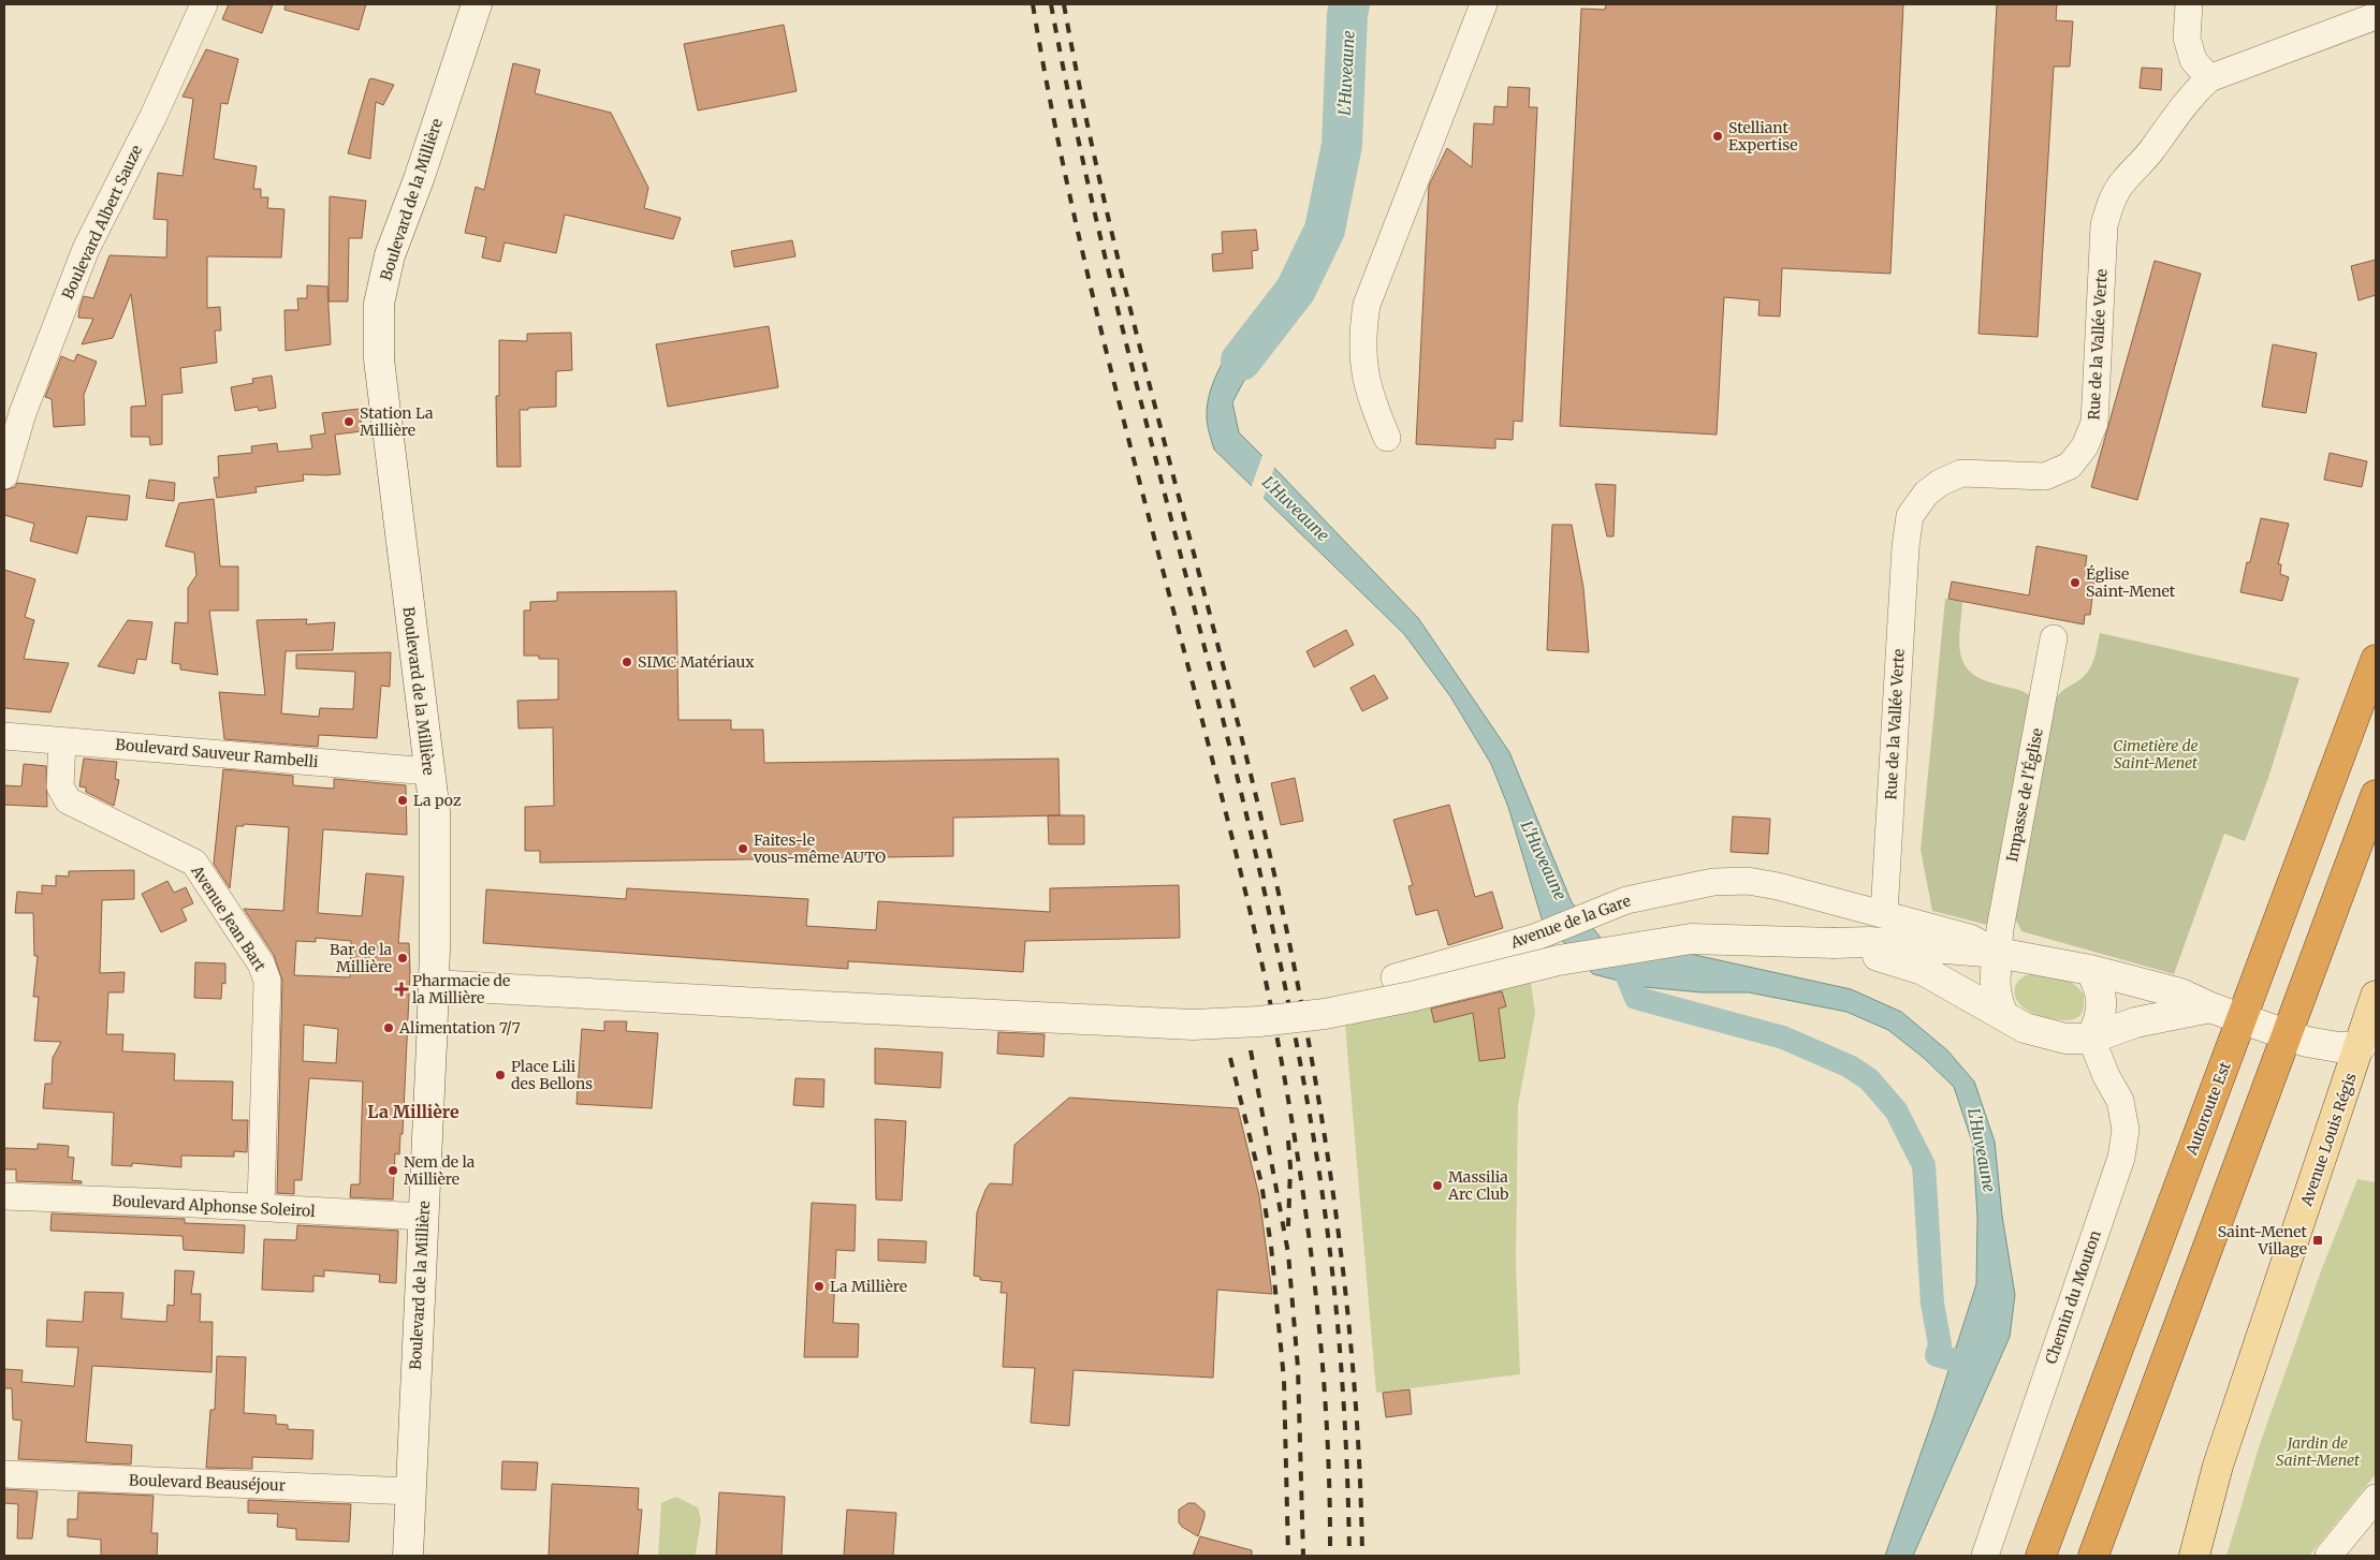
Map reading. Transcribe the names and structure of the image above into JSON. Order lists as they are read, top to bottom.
{
  "streets": {
    "highway": ["Autoroute Est"],
    "main road": ["Avenue Louis Régis"],
    "street": [
      "Boulevard de la Millière",
      "Boulevard Albert Sauze",
      "Rue de la Vallée Verte",
      "Boulevard Sauveur Rambelli",
      "Impasse de l'Église",
      "Avenue Jean Bart",
      "Avenue de la Gare",
      "Boulevard Alphonse Soleirol",
      "Chemin du Mouton",
      "Boulevard Beauséjour"
    ]
  },
  "crossings": [
    ["Boulevard de la Millière", "Boulevard Sauveur Rambelli"],
    ["Boulevard de la Millière", "Boulevard Alphonse Soleirol"],
    ["Boulevard de la Millière", "Boulevard Beauséjour"],
    ["Rue de la Vallée Verte", "Avenue de la Gare"],
    ["Boulevard Sauveur Rambelli", "Avenue Jean Bart"],
    ["Impasse de l'Église", "Avenue de la Gare"],
    ["Avenue Jean Bart", "Boulevard Alphonse Soleirol"]
  ],
  "districts": ["La Millière"],
  "water": ["L'Huveaune"],
  "parks": ["Cimetière de Saint-Menet", "Jardin de Saint-Menet"],
  "places": {
    "other": [
      "Stelliant Expertise",
      "Station La Millière",
      "Église Saint-Menet",
      "SIMC Matériaux",
      "La poz",
      "Faites-le vous-même AUTO",
      "Bar de la Millière",
      "Alimentation 7/7",
      "Place Lili des Bellons",
      "Nem de la Millière",
      "Massilia Arc Club",
      "La Millière"
    ],
    "health": ["Pharmacie de la Millière"],
    "transit": ["Saint-Menet Village"]
  }
}
